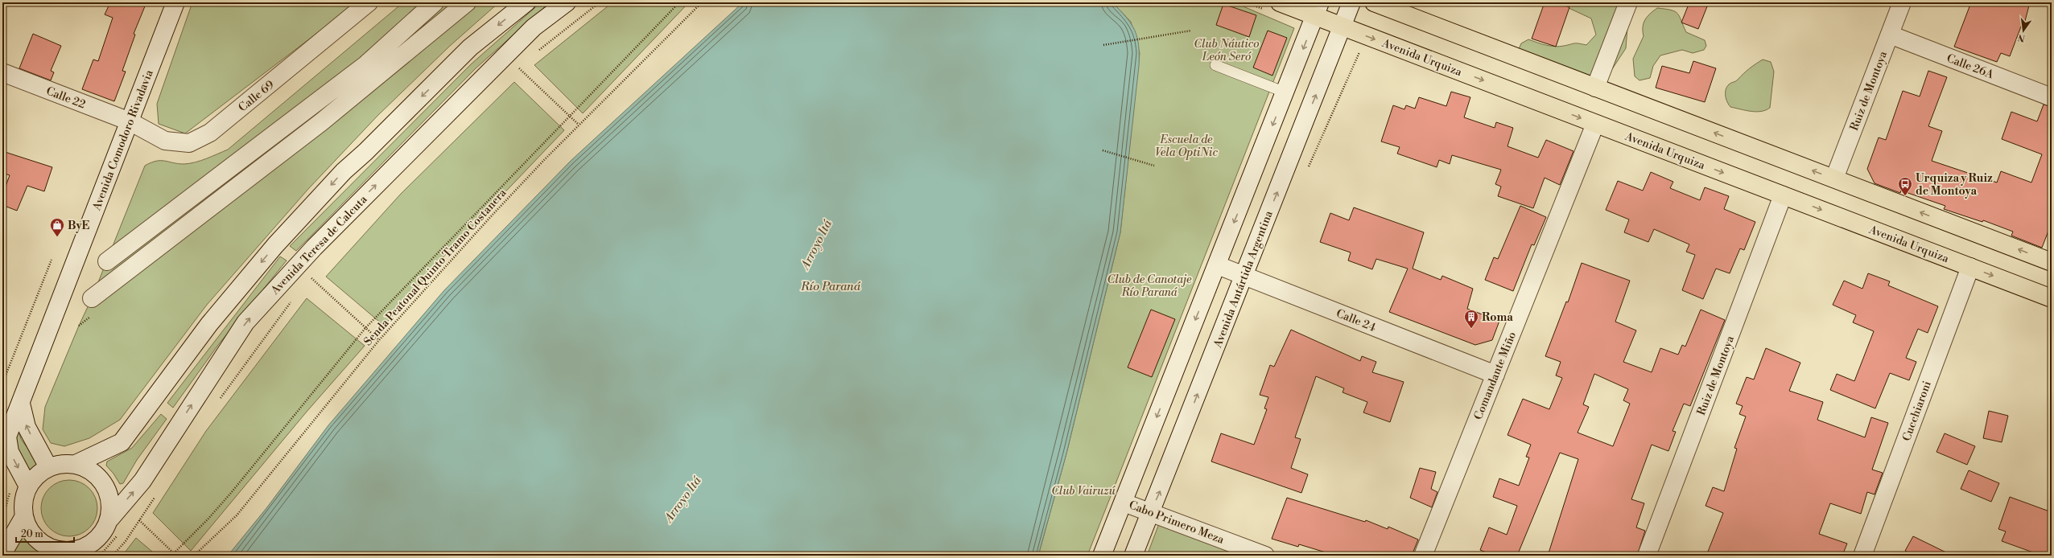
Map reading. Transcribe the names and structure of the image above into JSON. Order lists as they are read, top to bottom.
{
  "streets": {
    "main road": [
      "Avenida Urquiza",
      "Calle 26A",
      "Ruiz de Montoya",
      "Calle 69",
      "Calle 22",
      "Avenida Comodoro Rivadavia",
      "Avenida Teresa de Calcuta",
      "Avenida Antártida Argentina",
      "Calle 24",
      "Comandante Miño",
      "Cucchiaroni",
      "Cabo Primero Meza"
    ],
    "path": ["Senda Peatonal Quinto Tramo Costanera"]
  },
  "crossings": [
    ["Avenida Urquiza", "Ruiz de Montoya"],
    ["Avenida Urquiza", "Avenida Antártida Argentina"],
    ["Avenida Urquiza", "Comandante Miño"],
    ["Avenida Urquiza", "Cucchiaroni"],
    ["Calle 26A", "Ruiz de Montoya"],
    ["Calle 69", "Calle 22"],
    ["Calle 69", "Avenida Comodoro Rivadavia"],
    ["Calle 22", "Avenida Comodoro Rivadavia"],
    ["Avenida Comodoro Rivadavia", "Avenida Teresa de Calcuta"],
    ["Avenida Antártida Argentina", "Calle 24"],
    ["Avenida Antártida Argentina", "Cabo Primero Meza"],
    ["Calle 24", "Comandante Miño"]
  ],
  "water": ["Arroyo Itá", "Río Paraná"],
  "parks": [
    "Club Náutico León Seró",
    "Escuela de Vela OptiNic",
    "Club de Canotaje Río Paraná",
    "Club Vairuzú"
  ],
  "places": {
    "bus stop": ["Urquiza y Ruiz de Montoya"],
    "shop": ["ByE"],
    "building": ["Roma"]
  },
  "scale_bar": "20 m",
  "north": "bottom"
}
